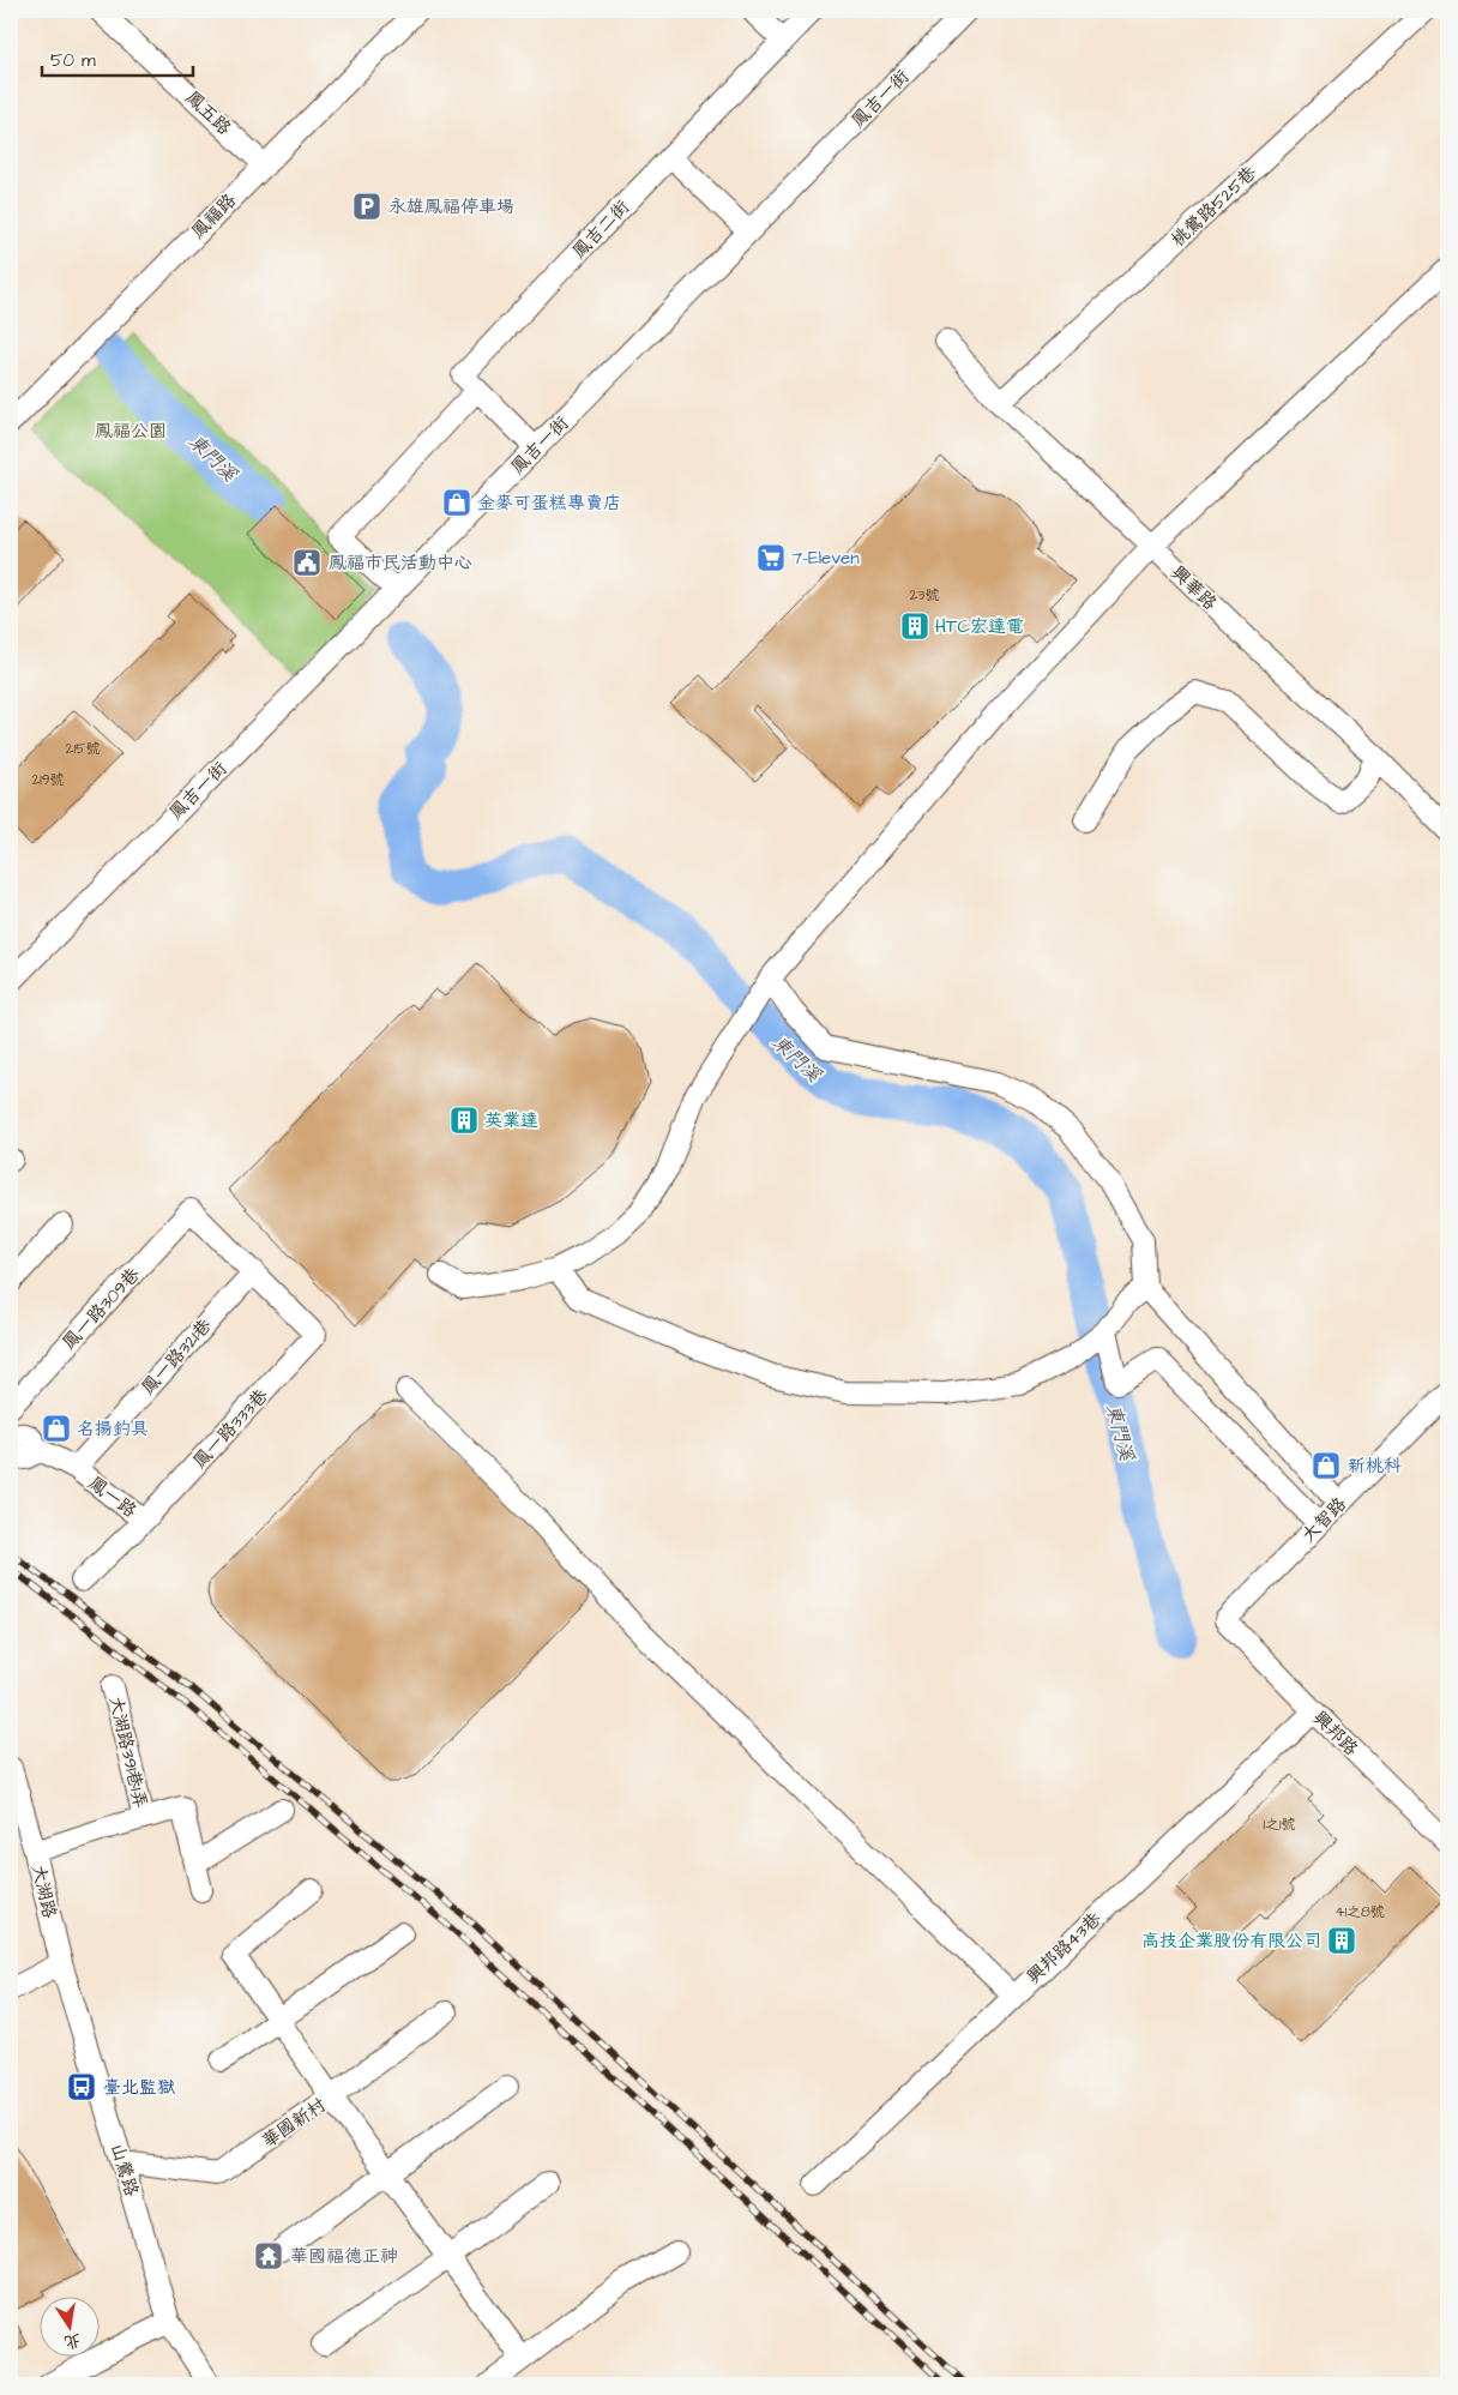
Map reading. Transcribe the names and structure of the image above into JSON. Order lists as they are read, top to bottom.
{
  "streets": {
    "street": [
      "鳳吉一街",
      "鳳五路",
      "桃鶯路525巷",
      "鳳福路",
      "鳳吉二街",
      "興華路",
      "鳳一路309巷",
      "鳳一路321巷",
      "鳳一路333巷",
      "鳳一路",
      "大智路",
      "興邦路",
      "大湖路391巷1弄",
      "大湖路",
      "興邦路43巷",
      "華國新村",
      "山鶯路"
    ]
  },
  "crossings": [
    ["鳳吉一街", "鳳吉二街"],
    ["鳳五路", "鳳福路"],
    ["桃鶯路525巷", "興華路"],
    ["鳳一路309巷", "鳳一路321巷"],
    ["鳳一路309巷", "鳳一路333巷"],
    ["鳳一路321巷", "鳳一路333巷"],
    ["鳳一路321巷", "鳳一路"],
    ["鳳一路333巷", "鳳一路"],
    ["大智路", "興邦路"],
    ["興邦路", "興邦路43巷"],
    ["大湖路", "山鶯路"],
    ["華國新村", "山鶯路"]
  ],
  "water": ["東門溪"],
  "parks": ["鳳福公園"],
  "places": {
    "parking": ["永雄鳳福停車場"],
    "shop": ["金麥可蛋糕專賣店", "名揚釣具", "新桃科"],
    "supermarket": ["7-Eleven"],
    "public building": ["鳳福市民活動中心"],
    "building": ["HTC宏達電", "英業達", "高技企業股份有限公司"],
    "bus stop": ["臺北監獄"],
    "temple": ["華國福德正神"]
  },
  "house_numbers": [
    "23號",
    "215號",
    "219號",
    "1之1號",
    "41之8號"
  ],
  "scale_bar": "50 m",
  "north": "bottom"
}
